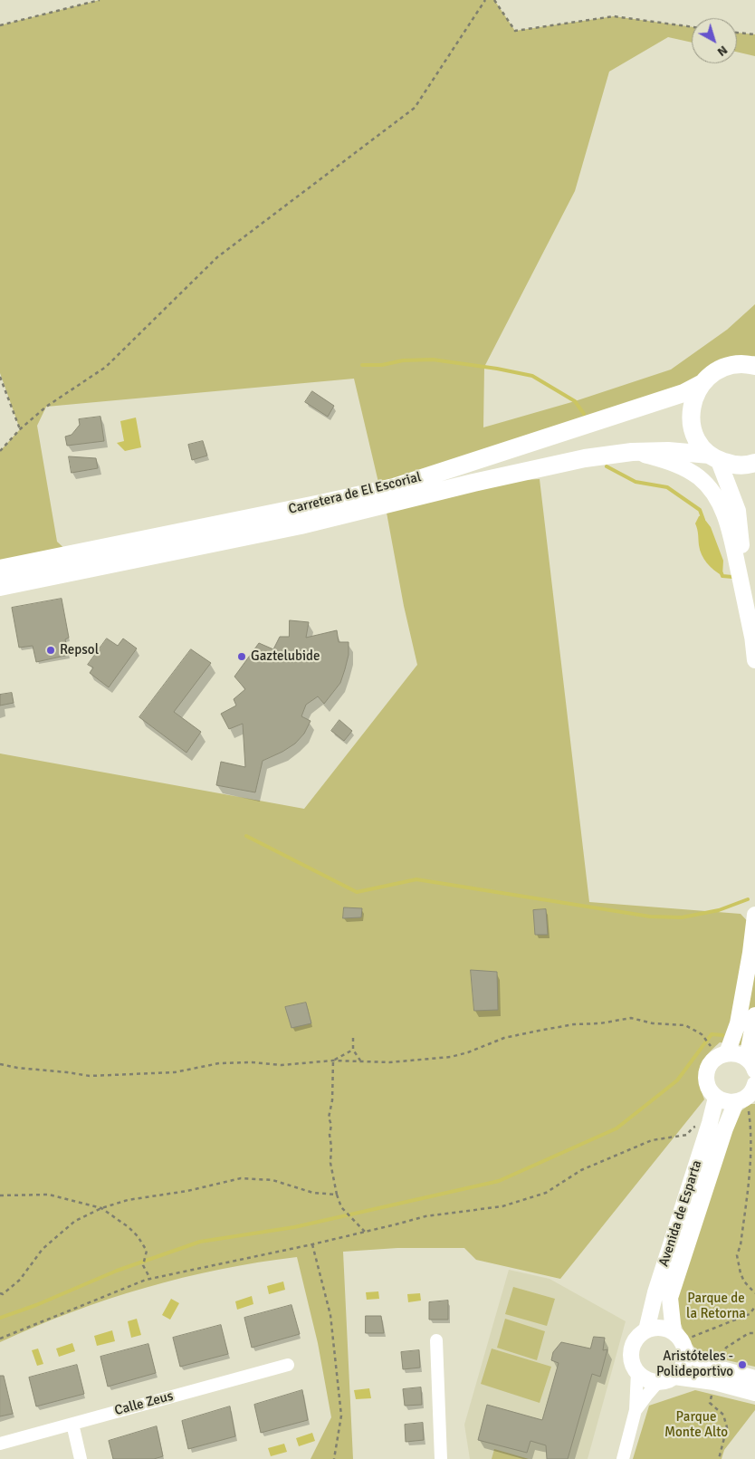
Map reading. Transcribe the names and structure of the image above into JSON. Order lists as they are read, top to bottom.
{
  "streets": {
    "highway": ["Carretera de El Escorial"],
    "main road": ["Avenida de Esparta"],
    "street": ["Calle Zeus"]
  },
  "parks": ["Parque de la Retorna", "Parque Monte Alto"],
  "places": ["Repsol", "Gaztelubide", "Aristóteles - Polideportivo"],
  "north": "bottom right"
}
